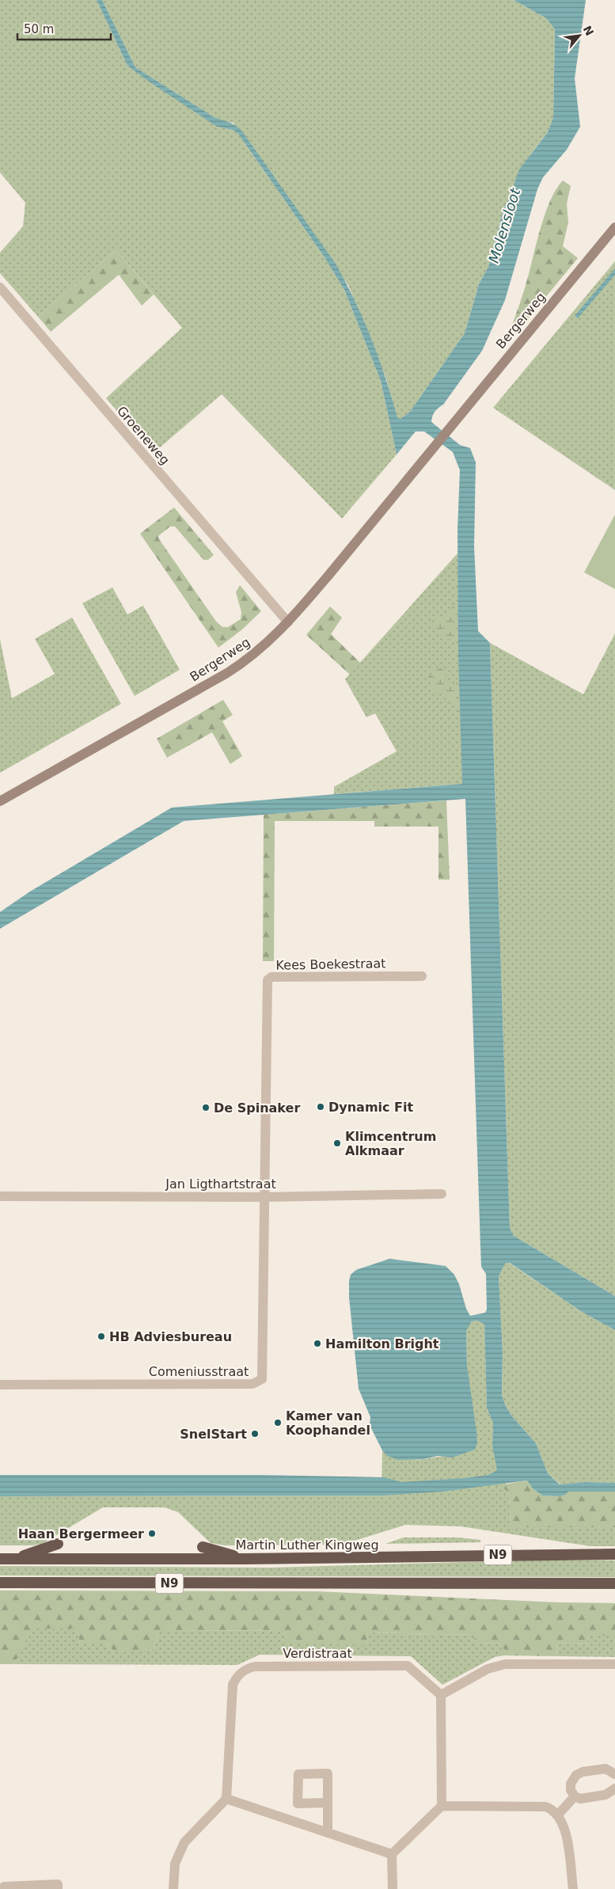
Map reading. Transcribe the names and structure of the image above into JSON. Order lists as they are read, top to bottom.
{
  "streets": {
    "highway": ["Martin Luther Kingweg", "N9"],
    "main road": ["Bergerweg"],
    "street": [
      "Groeneweg",
      "Kees Boekestraat",
      "Jan Ligthartstraat",
      "Comeniusstraat",
      "Verdistraat"
    ]
  },
  "crossings": [
    ["Bergerweg", "Groeneweg"],
    ["Kees Boekestraat", "Jan Ligthartstraat"],
    ["Kees Boekestraat", "Comeniusstraat"],
    ["Jan Ligthartstraat", "Comeniusstraat"],
    ["Martin Luther Kingweg", "N9"]
  ],
  "water": ["Molensloot"],
  "places": [
    "Dynamic Fit",
    "De Spinaker",
    "Klimcentrum Alkmaar",
    "HB Adviesbureau",
    "Hamilton Bright",
    "Kamer van Koophandel",
    "SnelStart",
    "Haan Bergermeer"
  ],
  "scale_bar": "50 m",
  "north": "top right"
}
